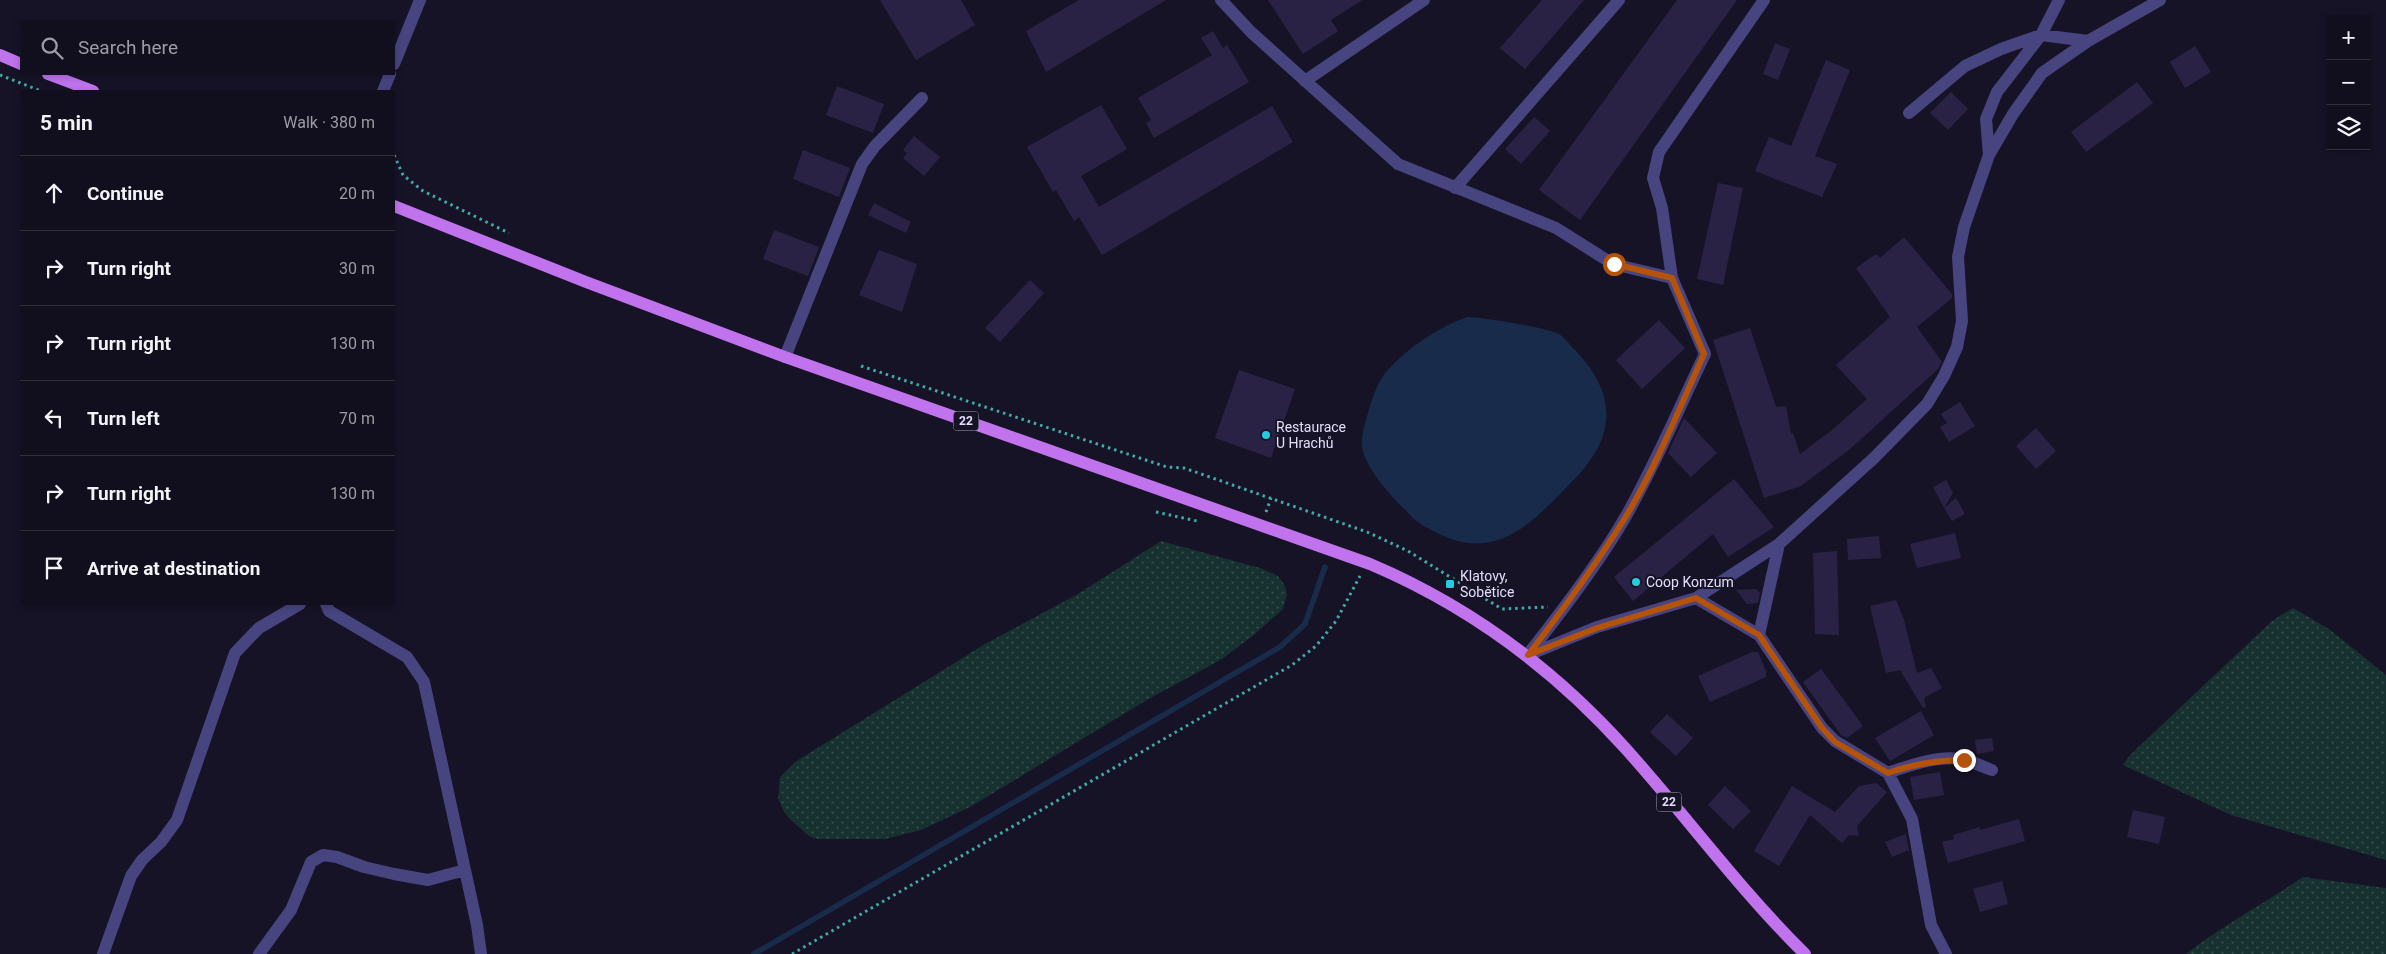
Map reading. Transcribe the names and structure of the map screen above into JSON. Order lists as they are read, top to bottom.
{
  "streets": {
    "main road": ["22"]
  },
  "places": {
    "other": ["Restaurace U Hrachů", "Coop Konzum"],
    "transit": ["Klatovy, Sobětice"]
  },
  "page": {
    "map_buttons": ["+", "−"],
    "search": "Search here",
    "heading": ["5 min", "Walk · 380 m"],
    "list": [
      ["Continue", "20 m"],
      ["Turn right", "30 m"],
      ["Turn right", "130 m"],
      ["Turn left", "70 m"],
      ["Turn right", "130 m"],
      "Arrive at destination"
    ]
  }
}
